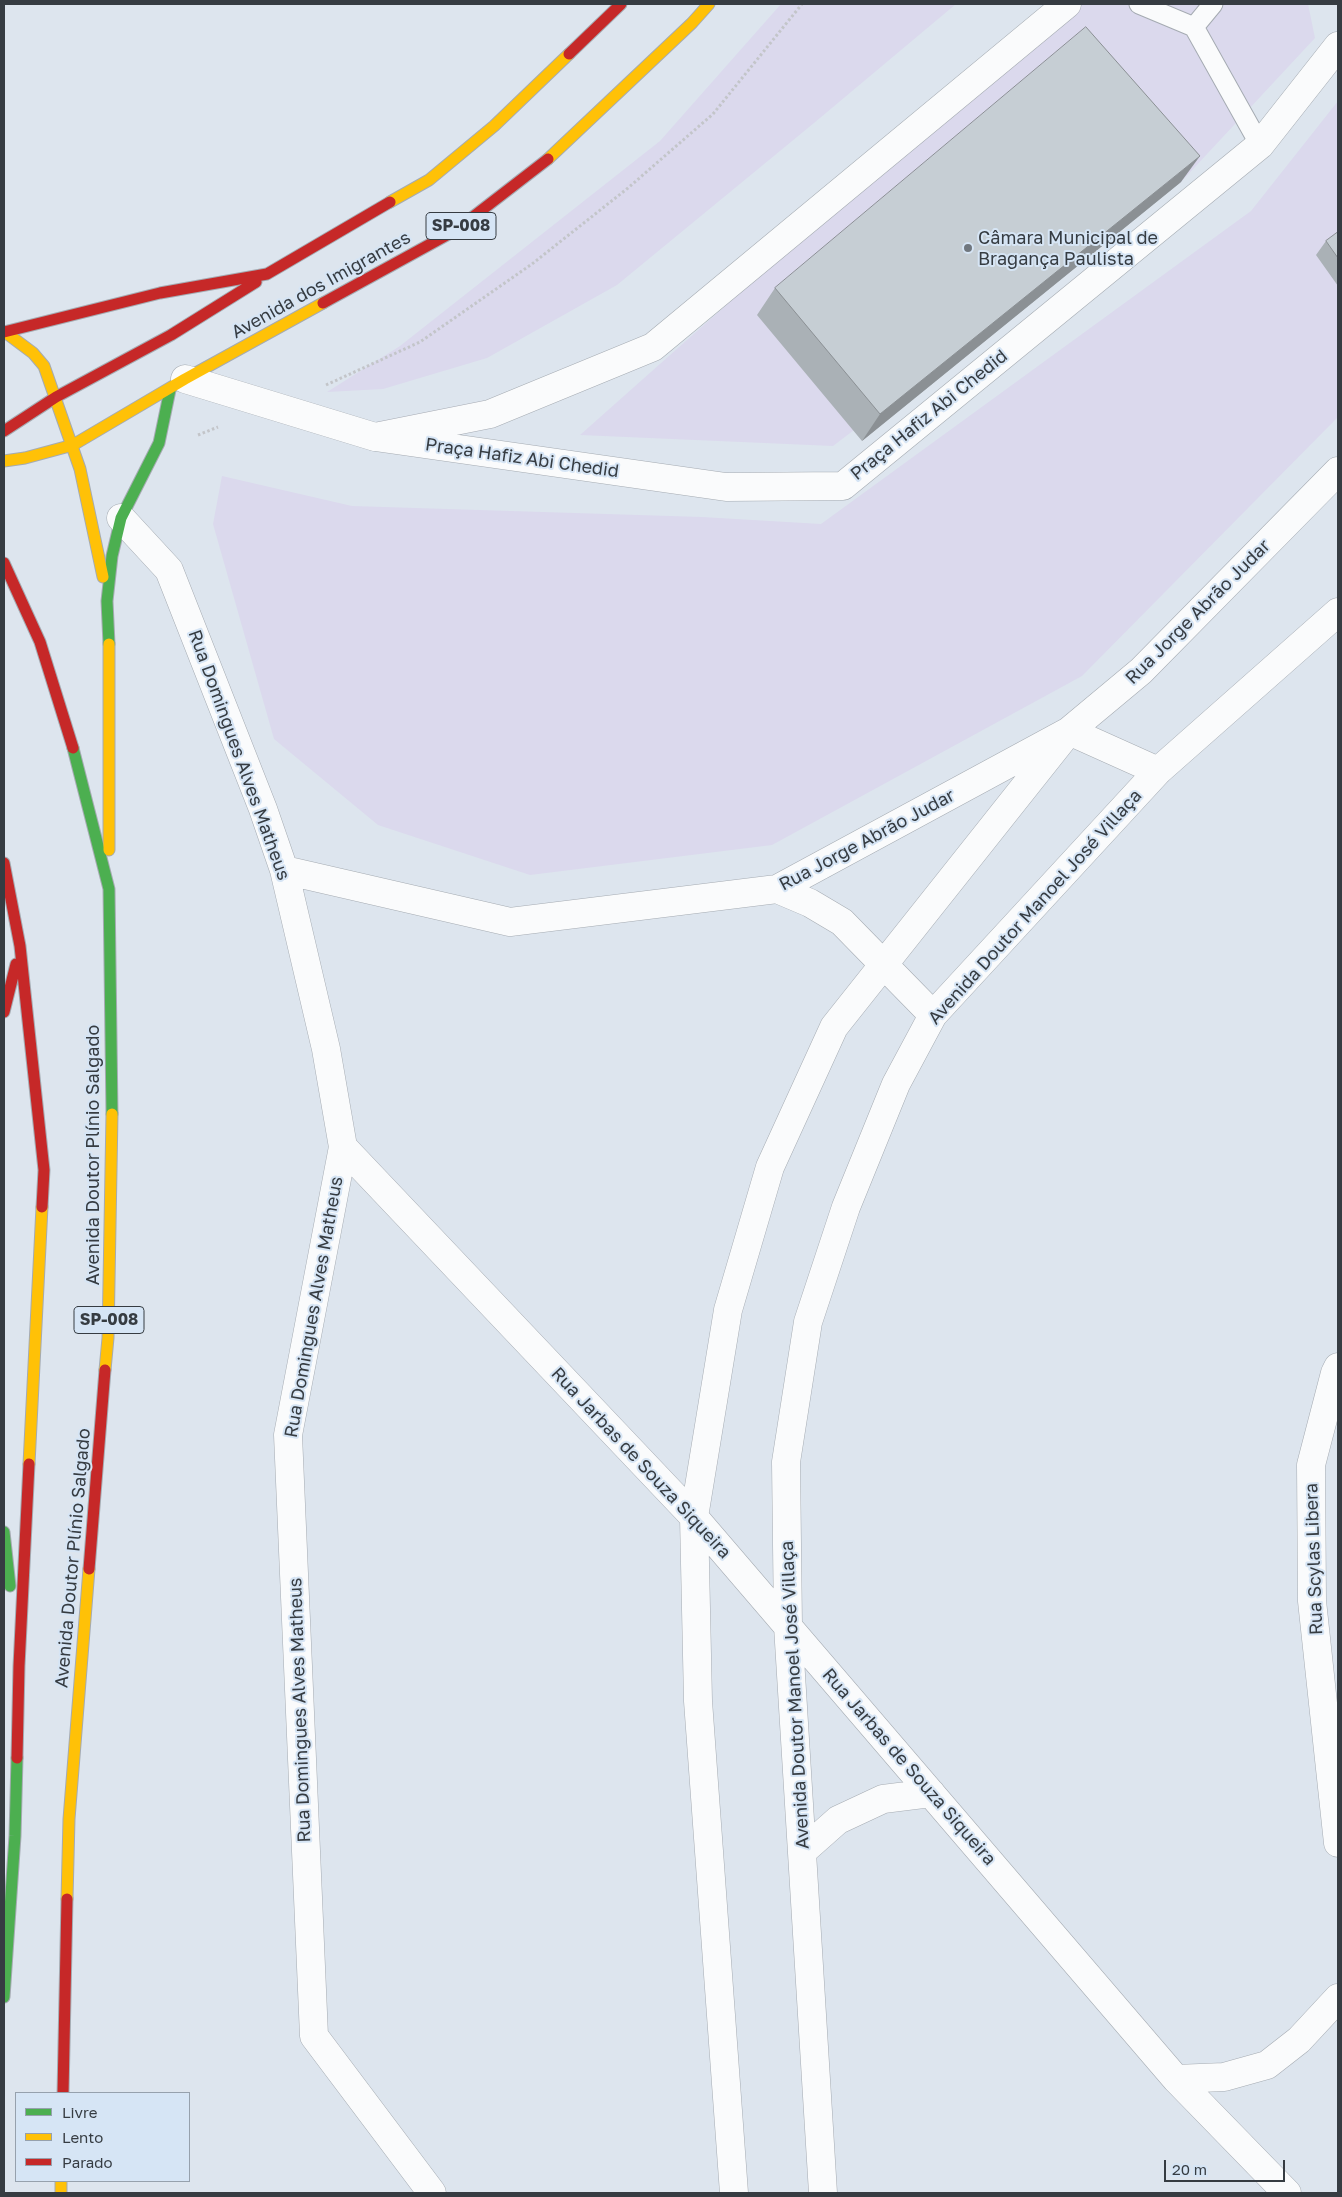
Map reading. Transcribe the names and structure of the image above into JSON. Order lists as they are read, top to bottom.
{
  "streets": {
    "main road": ["SP-008", "Avenida dos Imigrantes", "Avenida Doutor Plínio Salgado"],
    "street": [
      "Praça Hafiz Abi Chedid",
      "Rua Jorge Abrão Judar",
      "Rua Domingues Alves Matheus",
      "Avenida Doutor Manoel José Villaça",
      "Rua Jarbas de Souza Siqueira",
      "Rua Scylas Libera"
    ]
  },
  "crossings": [
    ["Avenida dos Imigrantes", "Praça Hafiz Abi Chedid"],
    ["Rua Jorge Abrão Judar", "Rua Domingues Alves Matheus"],
    ["Rua Domingues Alves Matheus", "Rua Jarbas de Souza Siqueira"],
    ["Avenida Doutor Manoel José Villaça", "Rua Jarbas de Souza Siqueira"]
  ],
  "places": ["Câmara Municipal de Bragança Paulista"],
  "legend": ["Livre", "Lento", "Parado"],
  "scale_bar": "20 m"
}
